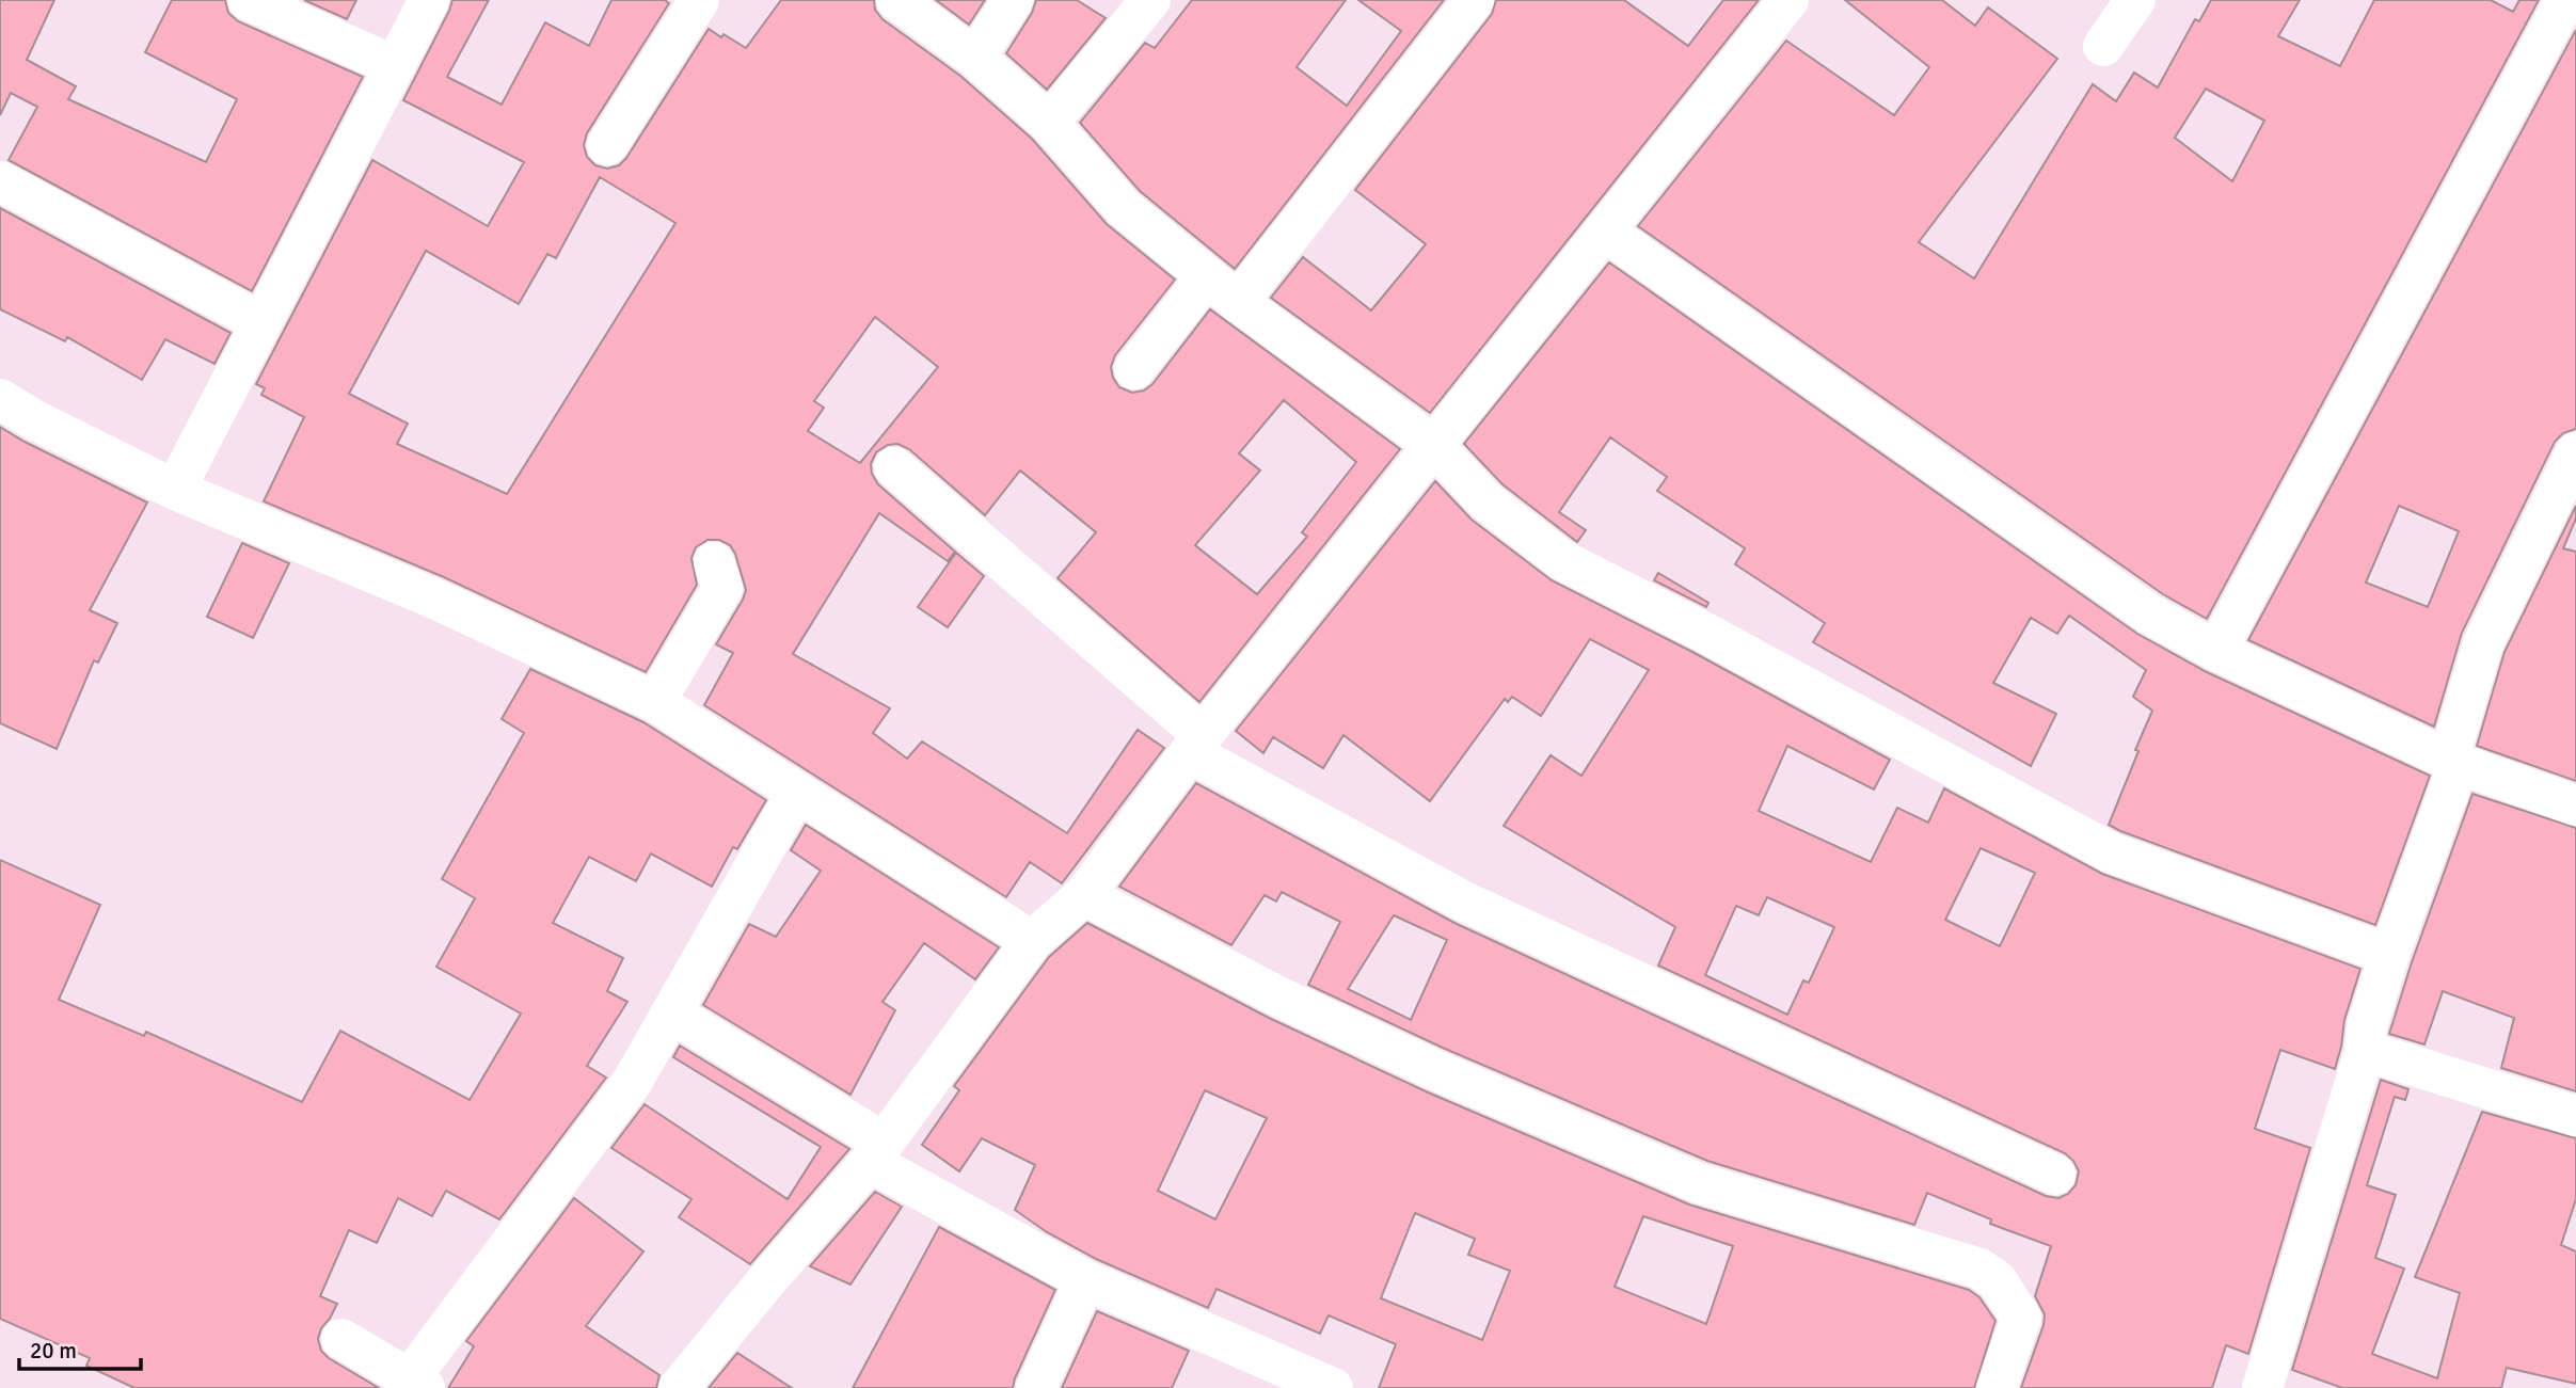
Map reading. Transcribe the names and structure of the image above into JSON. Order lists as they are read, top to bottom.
{
  "scale_bar": "20 m"
}
